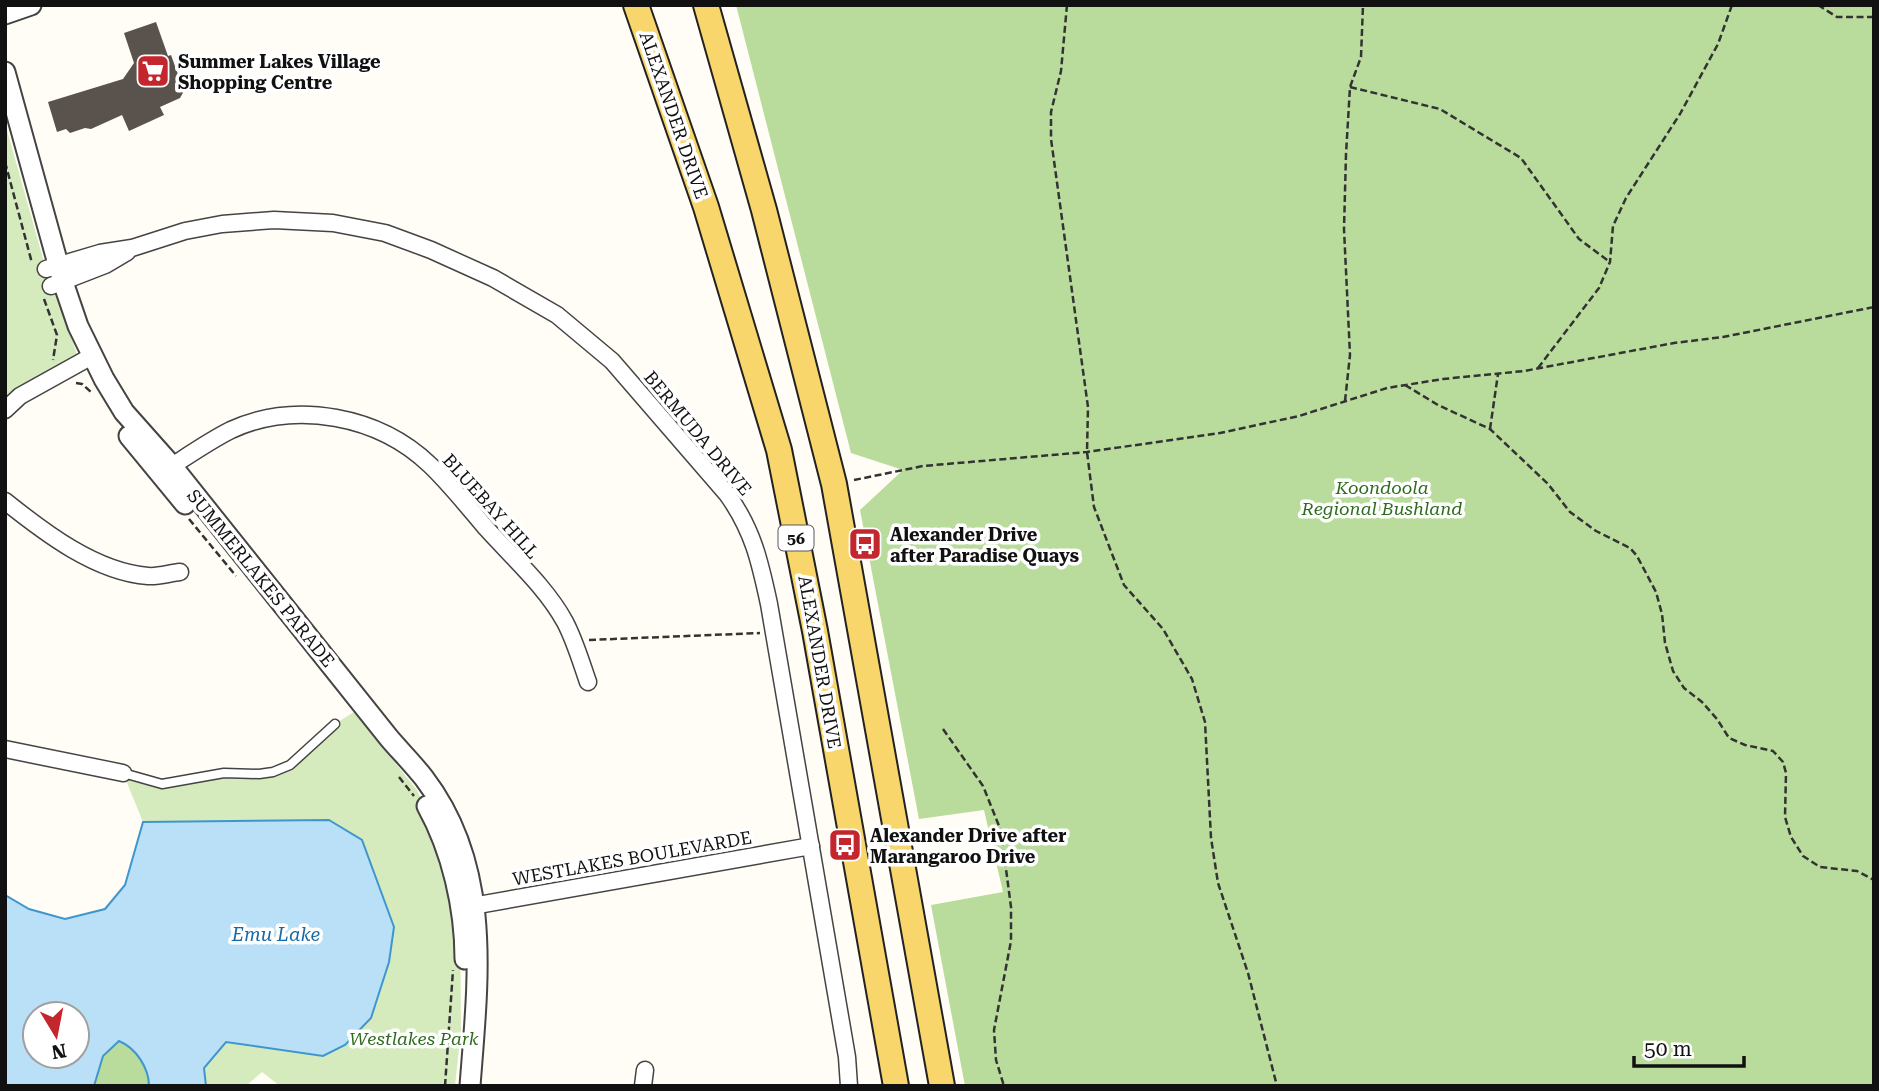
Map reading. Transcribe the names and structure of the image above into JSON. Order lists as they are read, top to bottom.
{
  "streets": {
    "main road": ["ALEXANDER DRIVE", "56"],
    "street": [
      "BERMUDA DRIVE",
      "BLUEBAY HILL",
      "SUMMERLAKES PARADE",
      "WESTLAKES BOULEVARDE"
    ]
  },
  "crossings": [
    ["BERMUDA DRIVE", "SUMMERLAKES PARADE"],
    ["BERMUDA DRIVE", "WESTLAKES BOULEVARDE"],
    ["BLUEBAY HILL", "SUMMERLAKES PARADE"],
    ["SUMMERLAKES PARADE", "WESTLAKES BOULEVARDE"]
  ],
  "water": ["Emu Lake"],
  "parks": ["Koondoola Regional Bushland", "Westlakes Park"],
  "places": {
    "supermarket": ["Summer Lakes Village Shopping Centre"],
    "bus stop": ["Alexander Drive after Paradise Quays", "Alexander Drive after Marangaroo Drive"]
  },
  "scale_bar": "50 m",
  "north": "bottom"
}
